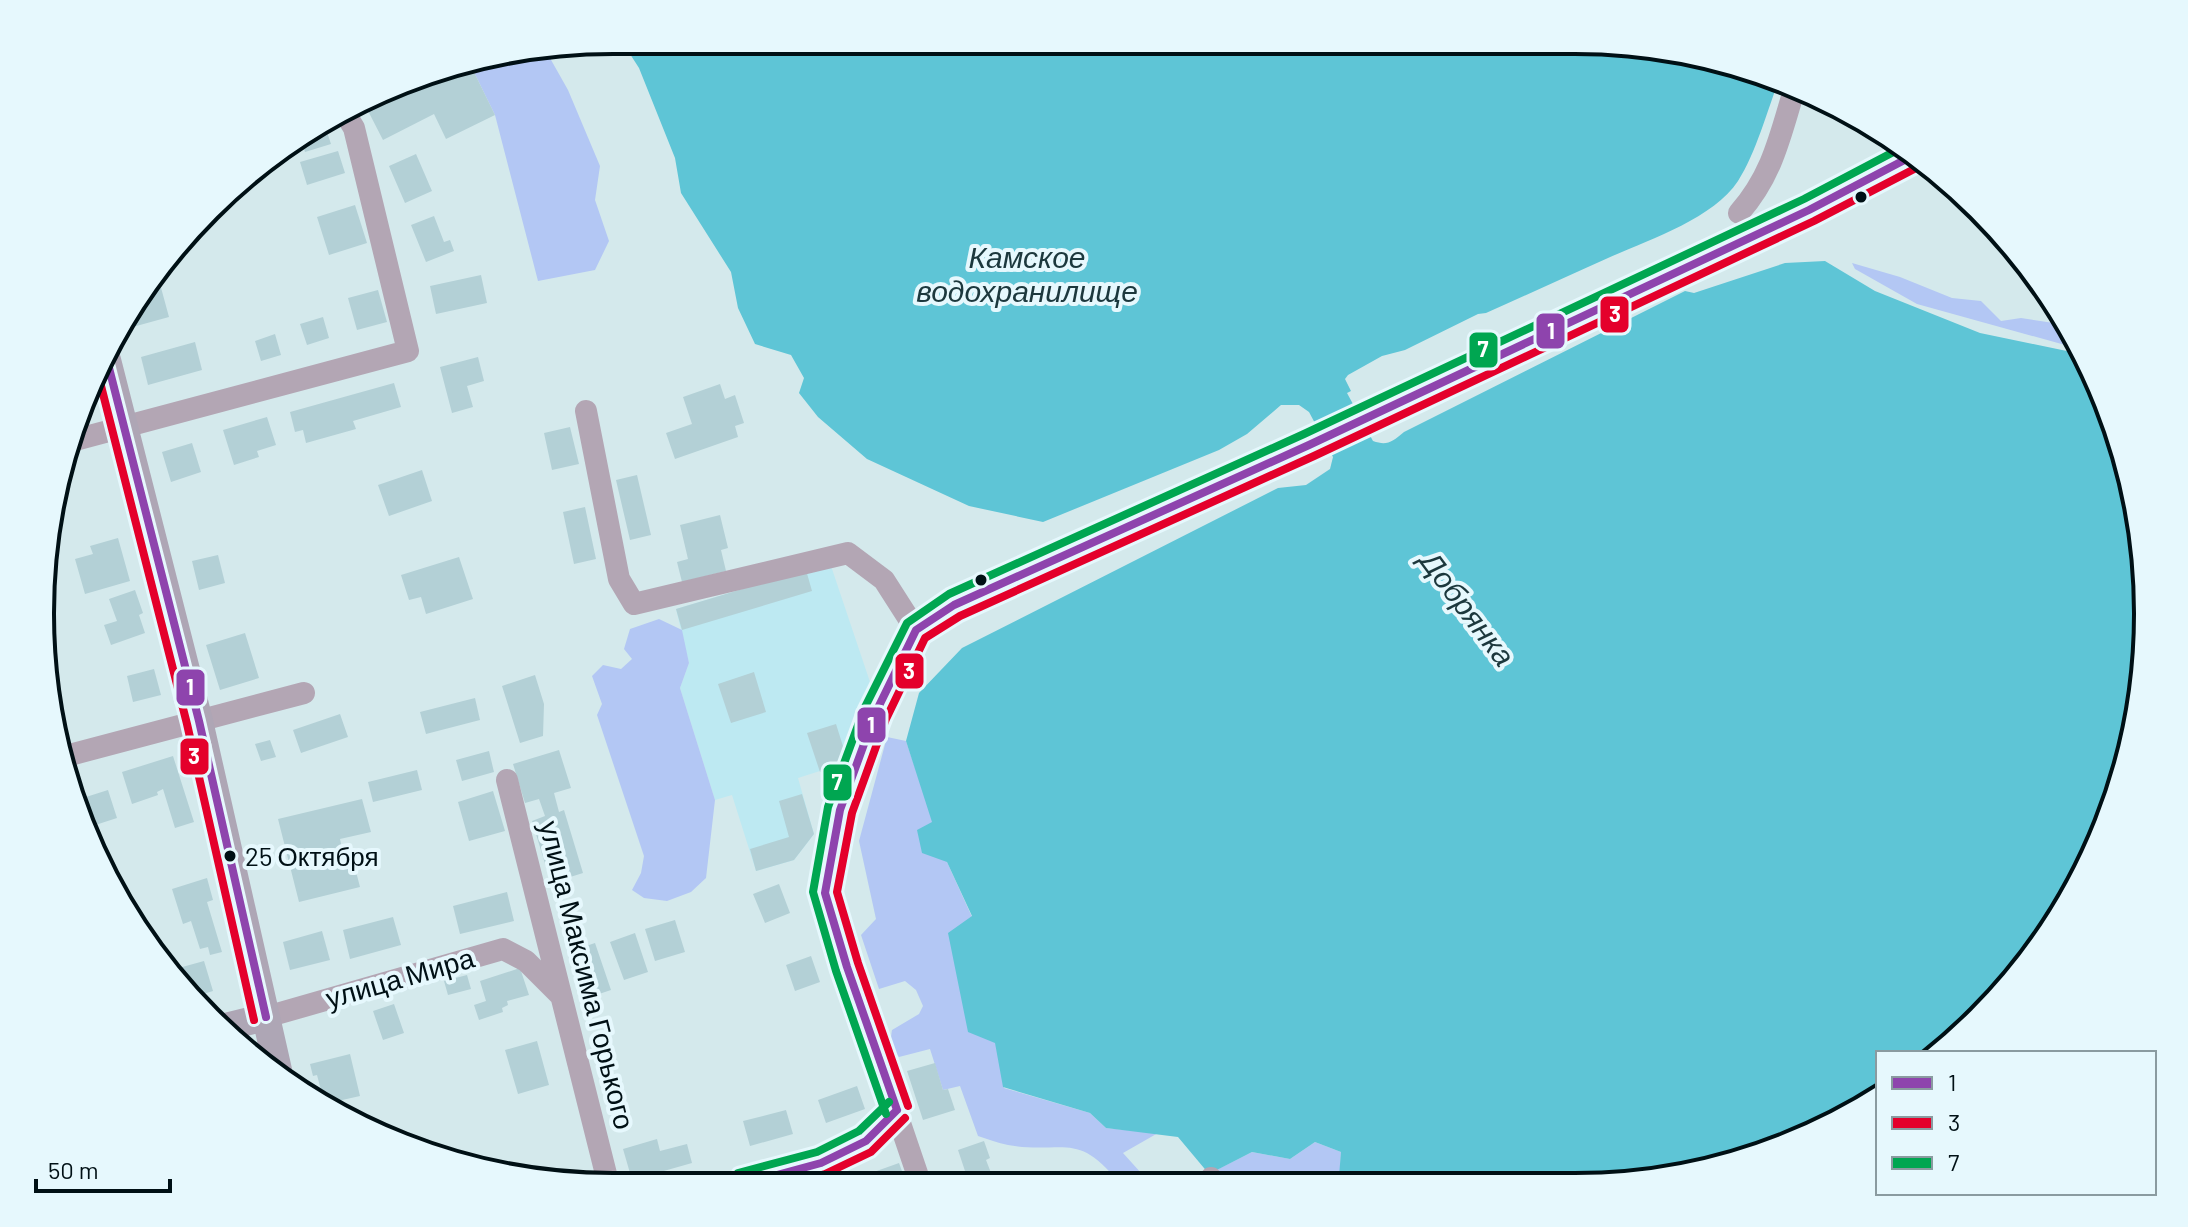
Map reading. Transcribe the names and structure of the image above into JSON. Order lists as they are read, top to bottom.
{
  "streets": {
    "main road": ["улица Мира"],
    "street": ["улица Максима Горького"]
  },
  "crossings": [
    ["улица Максима Горького", "улица Мира"]
  ],
  "water": ["Камское водохранилище", "Добрянка"],
  "places": ["25 Октября"],
  "lines": ["transit line 7", "transit line 1", "transit line 3"],
  "legend": ["1", "3", "7"],
  "scale_bar": "50 m"
}
